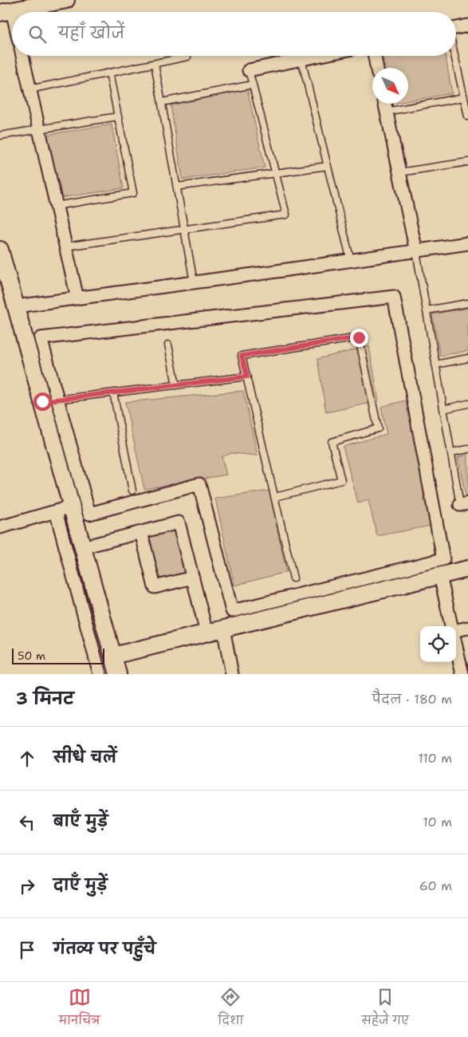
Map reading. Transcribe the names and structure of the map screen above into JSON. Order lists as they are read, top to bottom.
{
  "scale_bar": "50 m",
  "north": "bottom right",
  "page": {
    "search": "यहाँ खोजें",
    "scale": "50 m",
    "heading": ["3 मिनट", "पैदल · 180 m"],
    "list": [
      ["सीधे चलें", "110 m"],
      ["बाएँ मुड़ें", "10 m"],
      ["दाएँ मुड़ें", "60 m"],
      "गंतव्य पर पहुँचे"
    ],
    "nav": ["मानचित्र", "दिशा", "सहेजे गए"]
  }
}
